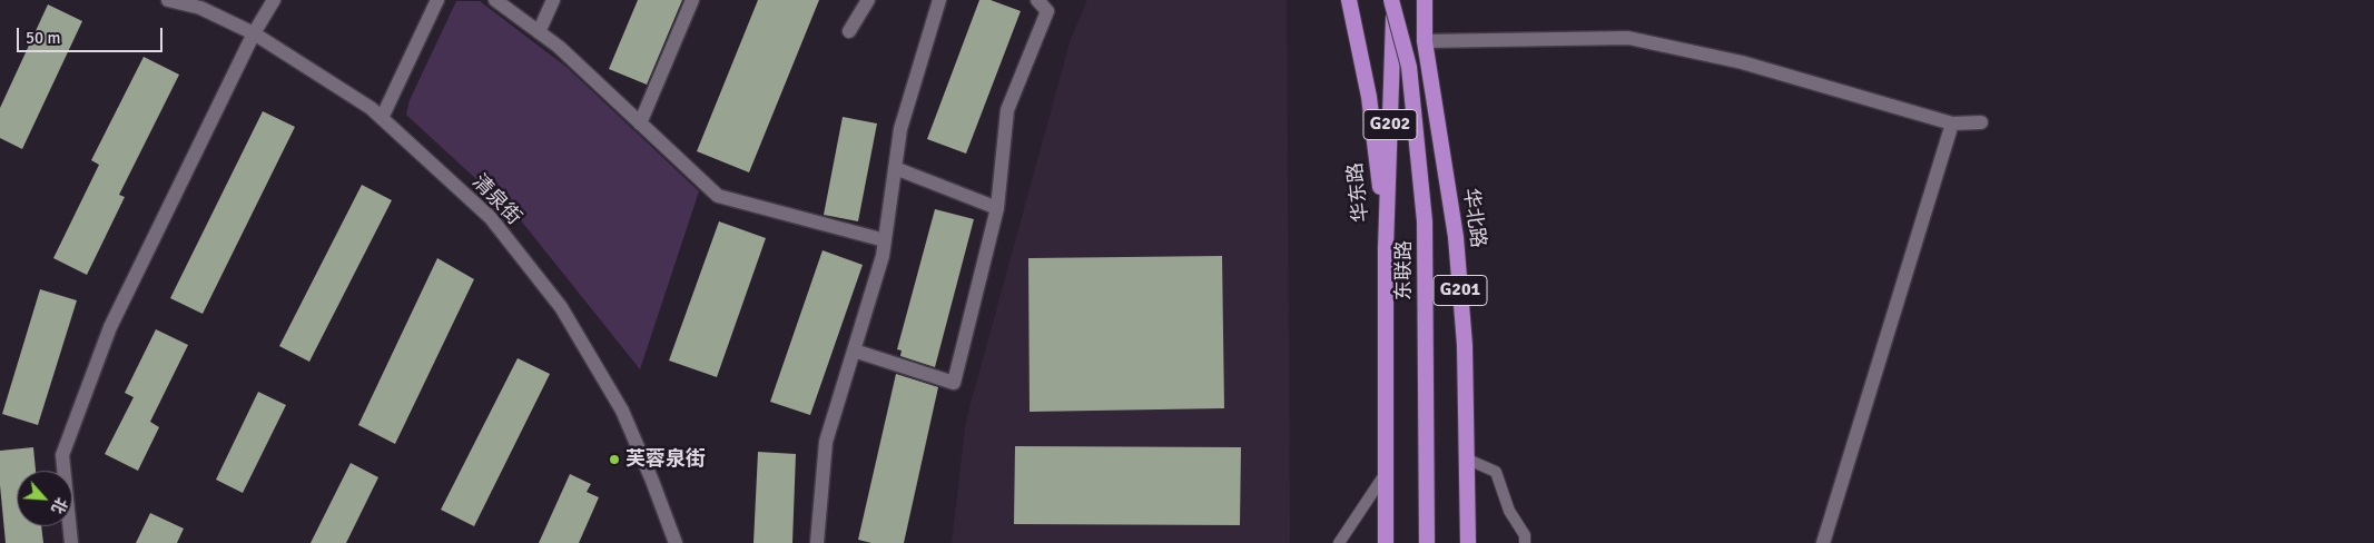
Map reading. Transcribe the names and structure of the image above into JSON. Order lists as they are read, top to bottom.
{
  "streets": {
    "highway": [
      "G202",
      "华东路",
      "华北路",
      "东联路",
      "G201"
    ],
    "street": ["清泉街"]
  },
  "crossings": [
    ["G202", "华东路"],
    ["G202", "东联路"]
  ],
  "places": ["芙蓉泉街"],
  "scale_bar": "50 m",
  "north": "bottom right"
}
